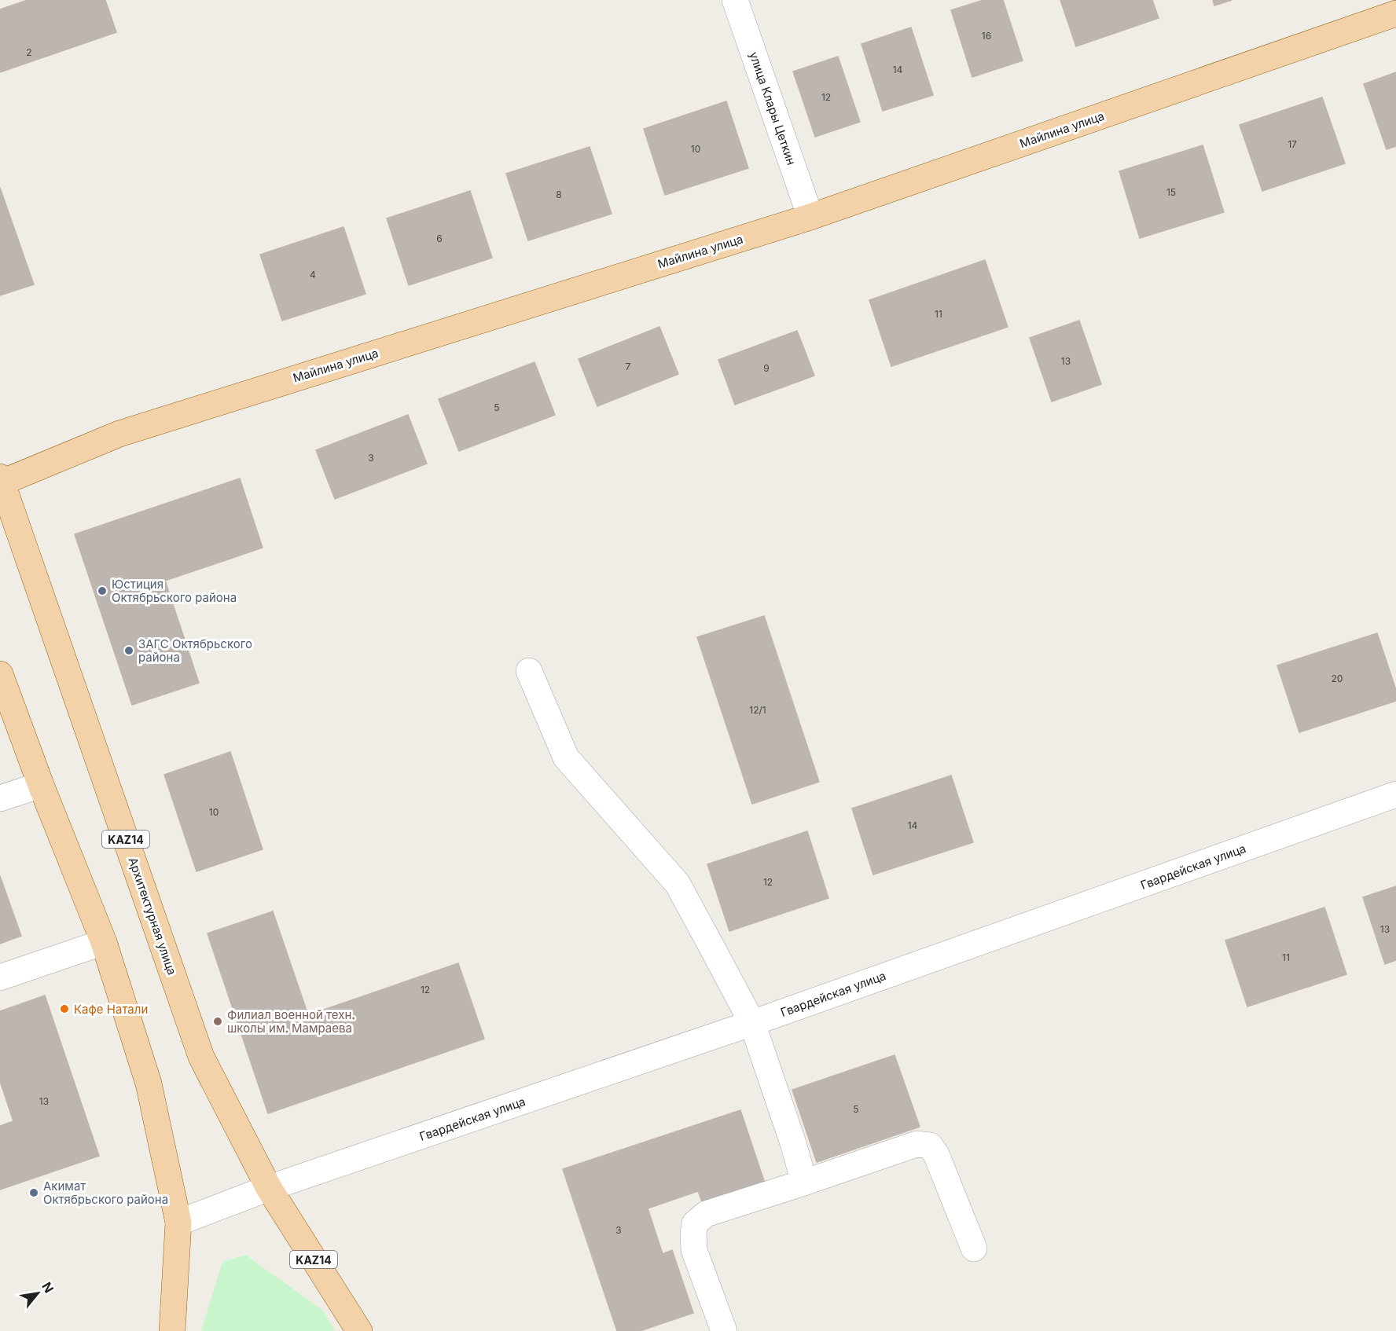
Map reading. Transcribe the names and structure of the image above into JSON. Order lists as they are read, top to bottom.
{
  "streets": {
    "main road": ["Майлина улица", "KAZ14", "Архитектурная улица"],
    "street": ["улица Клары Цеткин", "Гвардейская улица"]
  },
  "crossings": [
    ["улица Клары Цеткин", "Майлина улица"],
    ["Майлина улица", "Архитектурная улица"],
    ["Гвардейская улица", "Архитектурная улица"]
  ],
  "places": [
    "Юстиция Октябрьского района",
    "ЗАГС Октябрьского района",
    "Кафе Натали",
    "Филиал военной техн. школы им. Мамраева",
    "Акимат Октябрьского района"
  ],
  "house_numbers": [
    "16",
    "2",
    "14",
    "12",
    "17",
    "10",
    "15",
    "8",
    "6",
    "4",
    "11",
    "13",
    "7",
    "9",
    "5",
    "3",
    "20",
    "12/1",
    "10",
    "14",
    "12",
    "13",
    "11",
    "12",
    "13",
    "5",
    "3"
  ],
  "north": "top right"
}
